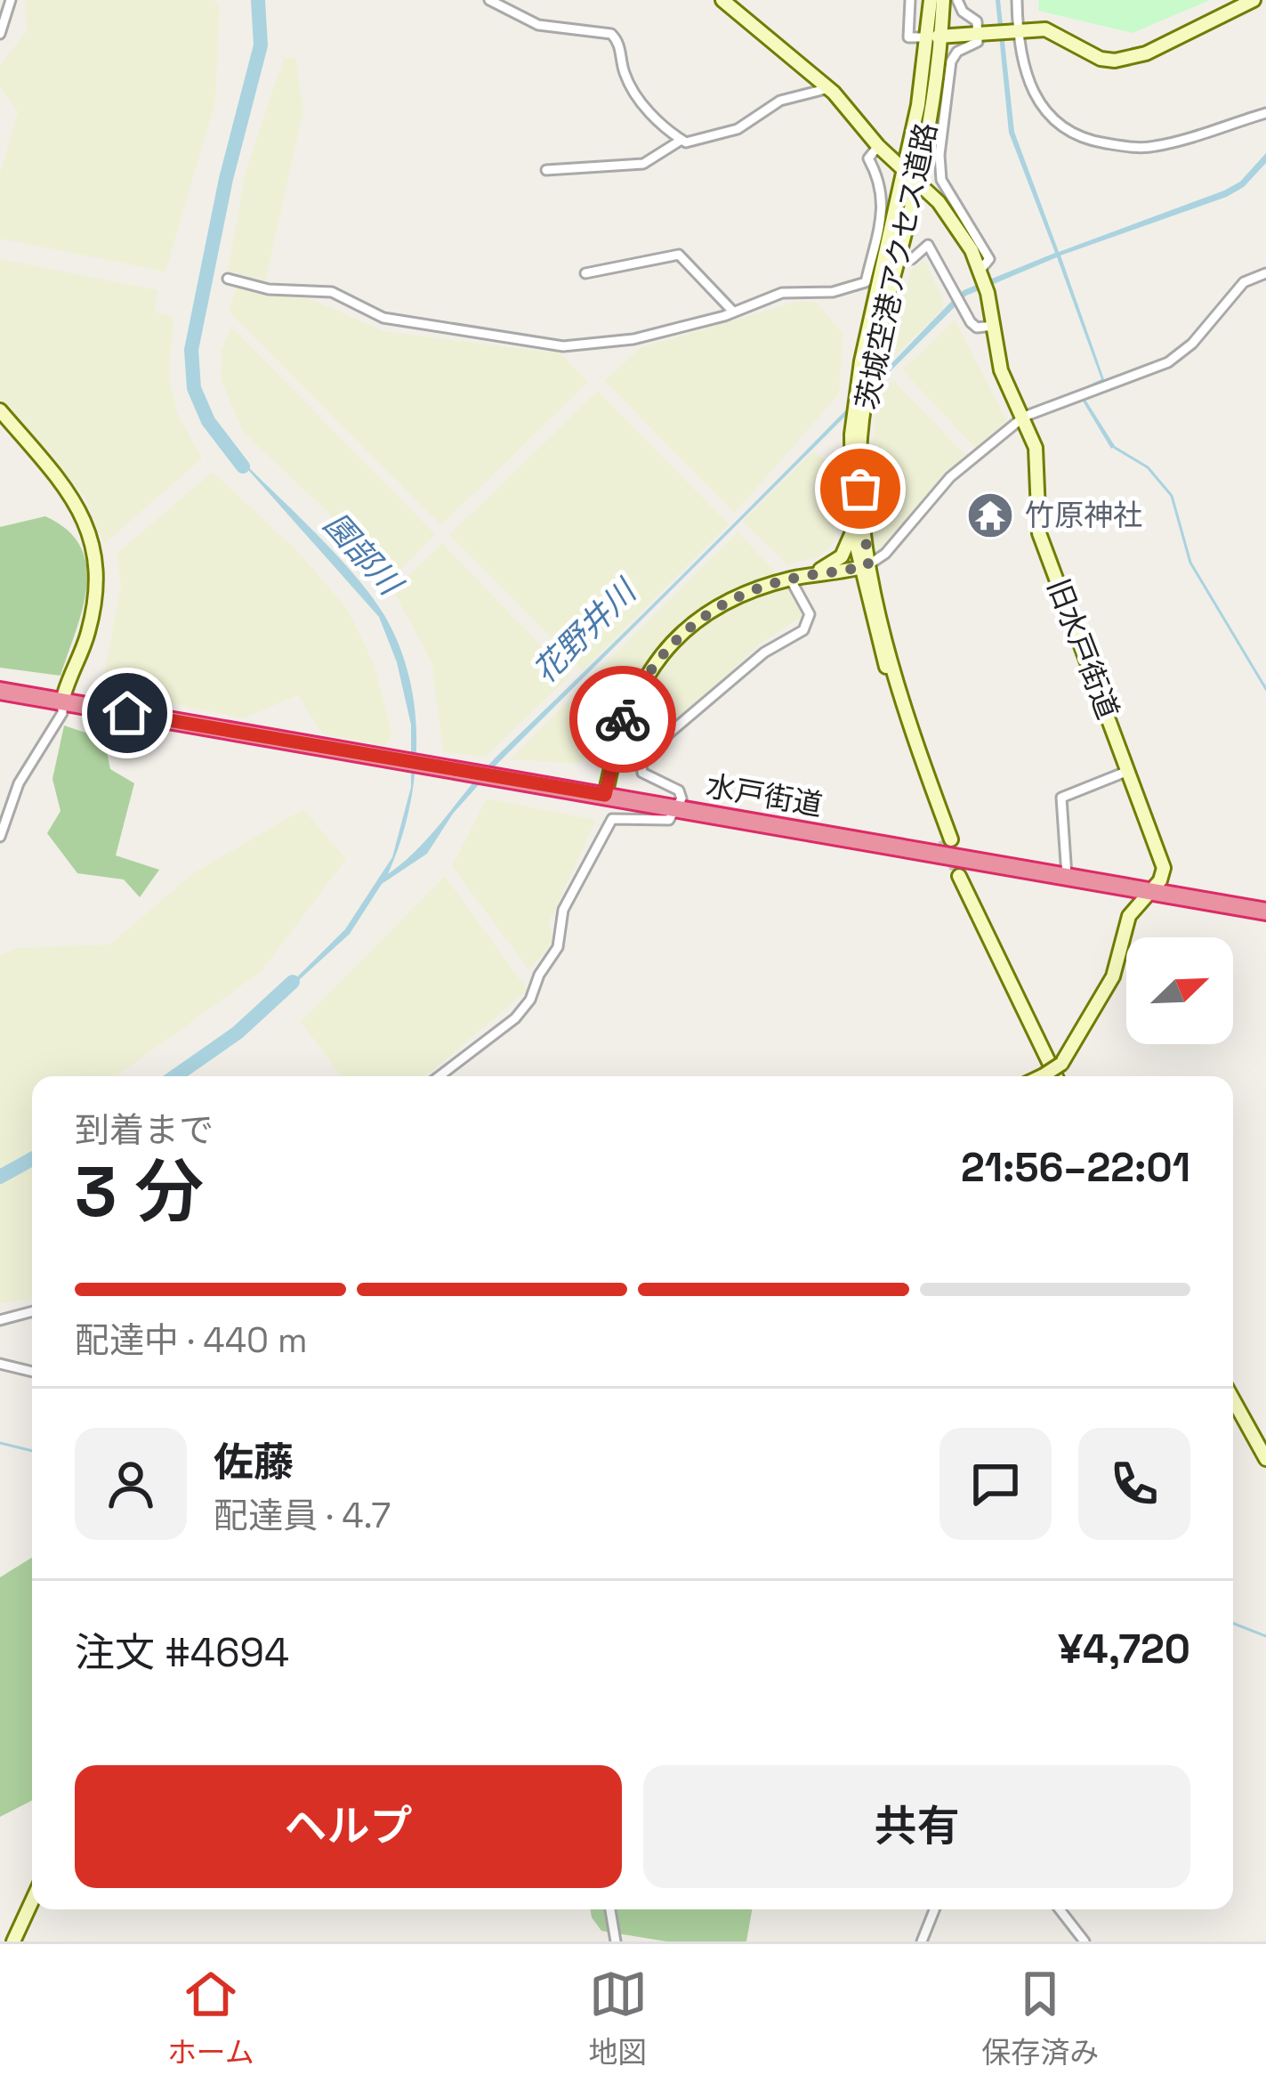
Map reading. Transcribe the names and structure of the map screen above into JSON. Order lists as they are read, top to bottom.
{
  "streets": {
    "highway": ["水戸街道"],
    "main road": ["茨城空港アクセス道路", "旧水戸街道"]
  },
  "crossings": [
    ["茨城空港アクセス道路", "旧水戸街道"],
    ["旧水戸街道", "水戸街道"]
  ],
  "water": ["園部川", "花野井川"],
  "places": {
    "temple": ["竹原神社"]
  },
  "north": "top right",
  "page": {
    "heading": ["3 分", "到着まで", "21:56–22:01"],
    "panel": [
      "佐藤",
      "配達員 · 4.7",
      "注文 #4694",
      "¥4,720"
    ],
    "bar": "配達中 · 440 m",
    "buttons": ["ヘルプ", "共有"],
    "tabs": ["ホーム", "地図", "保存済み"]
  }
}
